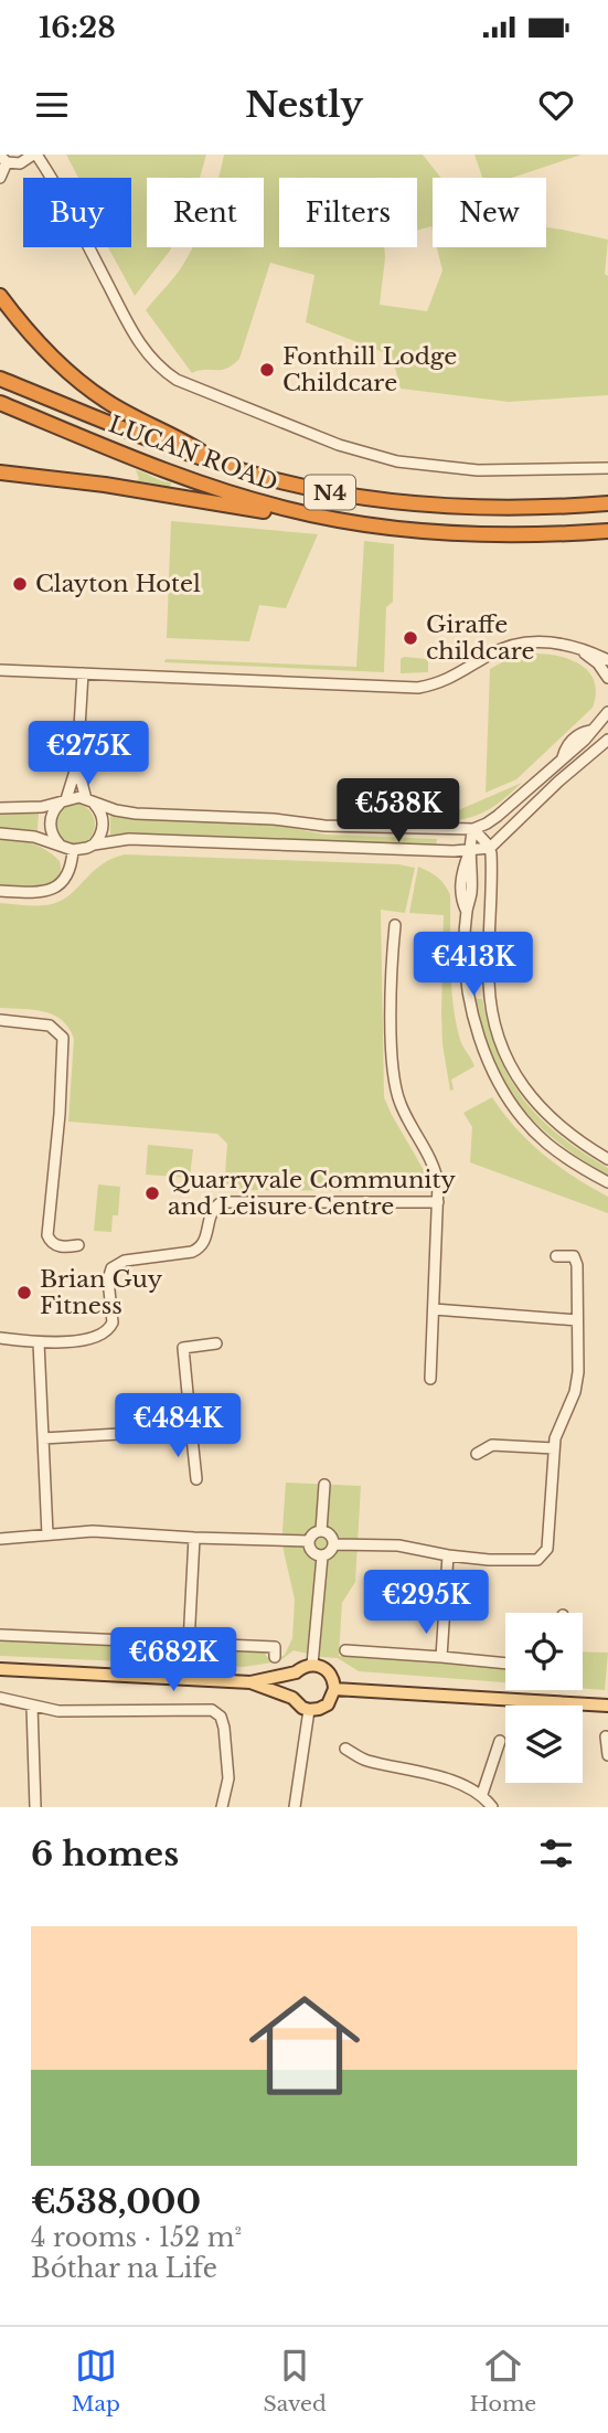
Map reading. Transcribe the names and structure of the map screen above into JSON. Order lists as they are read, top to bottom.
{
  "streets": {
    "highway": ["LUCAN ROAD", "N4"]
  },
  "places": [
    "Fonthill Lodge Childcare",
    "Clayton Hotel",
    "Giraffe childcare",
    "Quarryvale Community and Leisure Centre",
    "Brian Guy Fitness"
  ],
  "page": {
    "status": "16:28",
    "header": "Nestly",
    "chip": [
      "Buy",
      "Rent",
      "Filters",
      "New"
    ],
    "price": [
      "€275K",
      "€538K",
      "€413K",
      "€484K",
      "€295K",
      "€682K"
    ],
    "heading": "6 homes",
    "list": [
      {
        "name": "€538,000",
        "note": "4 rooms · 152 m² · Bóthar na Life"
      }
    ],
    "tabs": ["Map", "Saved", "Home"]
  }
}
